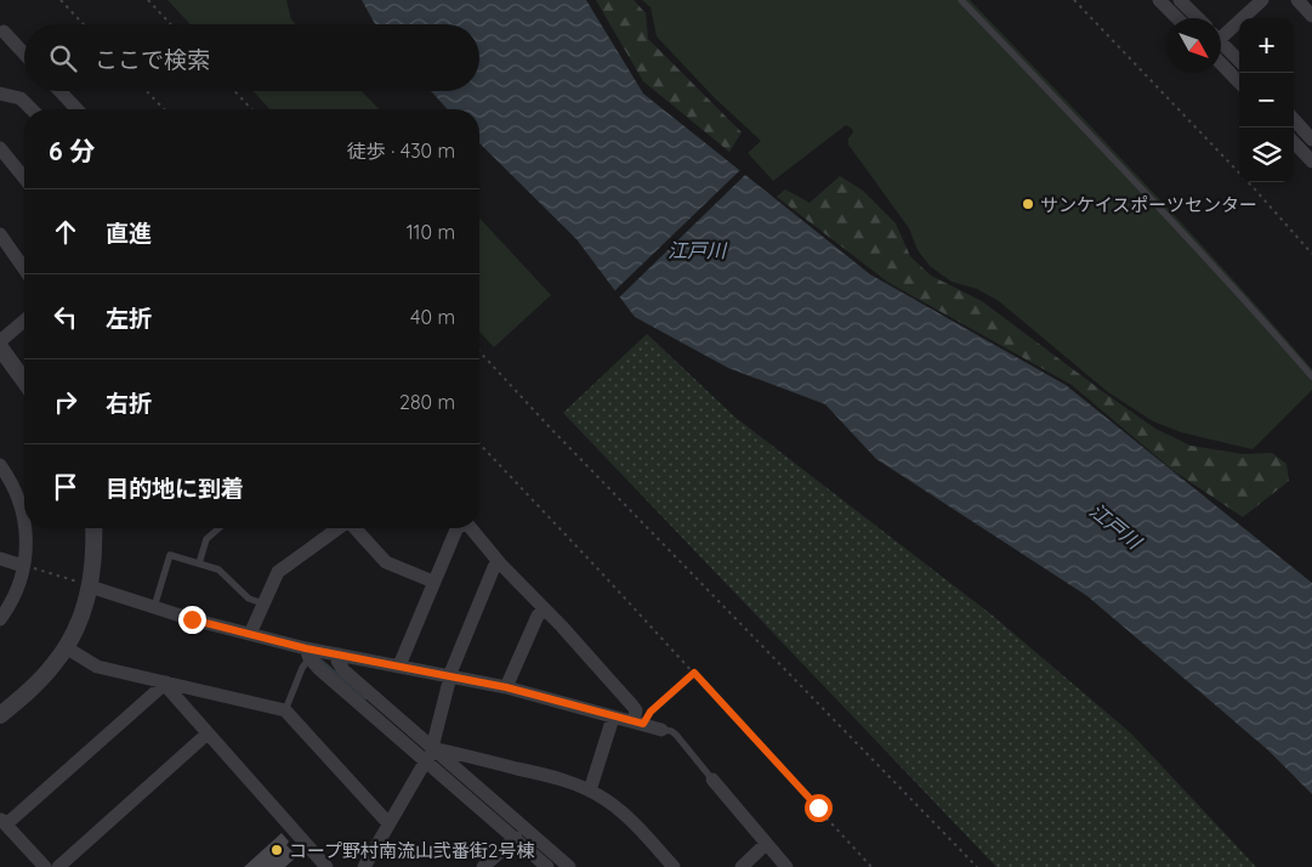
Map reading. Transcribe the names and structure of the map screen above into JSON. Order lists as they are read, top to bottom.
{
  "water": ["江戸川"],
  "places": ["サンケイスポーツセンター", "コープ野村南流山弐番街2号棟"],
  "north": "bottom right",
  "page": {
    "map_buttons": ["+", "−"],
    "search": "ここで検索",
    "heading": ["6 分", "徒歩 · 430 m"],
    "list": [
      ["直進", "110 m"],
      ["左折", "40 m"],
      ["右折", "280 m"],
      "目的地に到着"
    ]
  }
}
